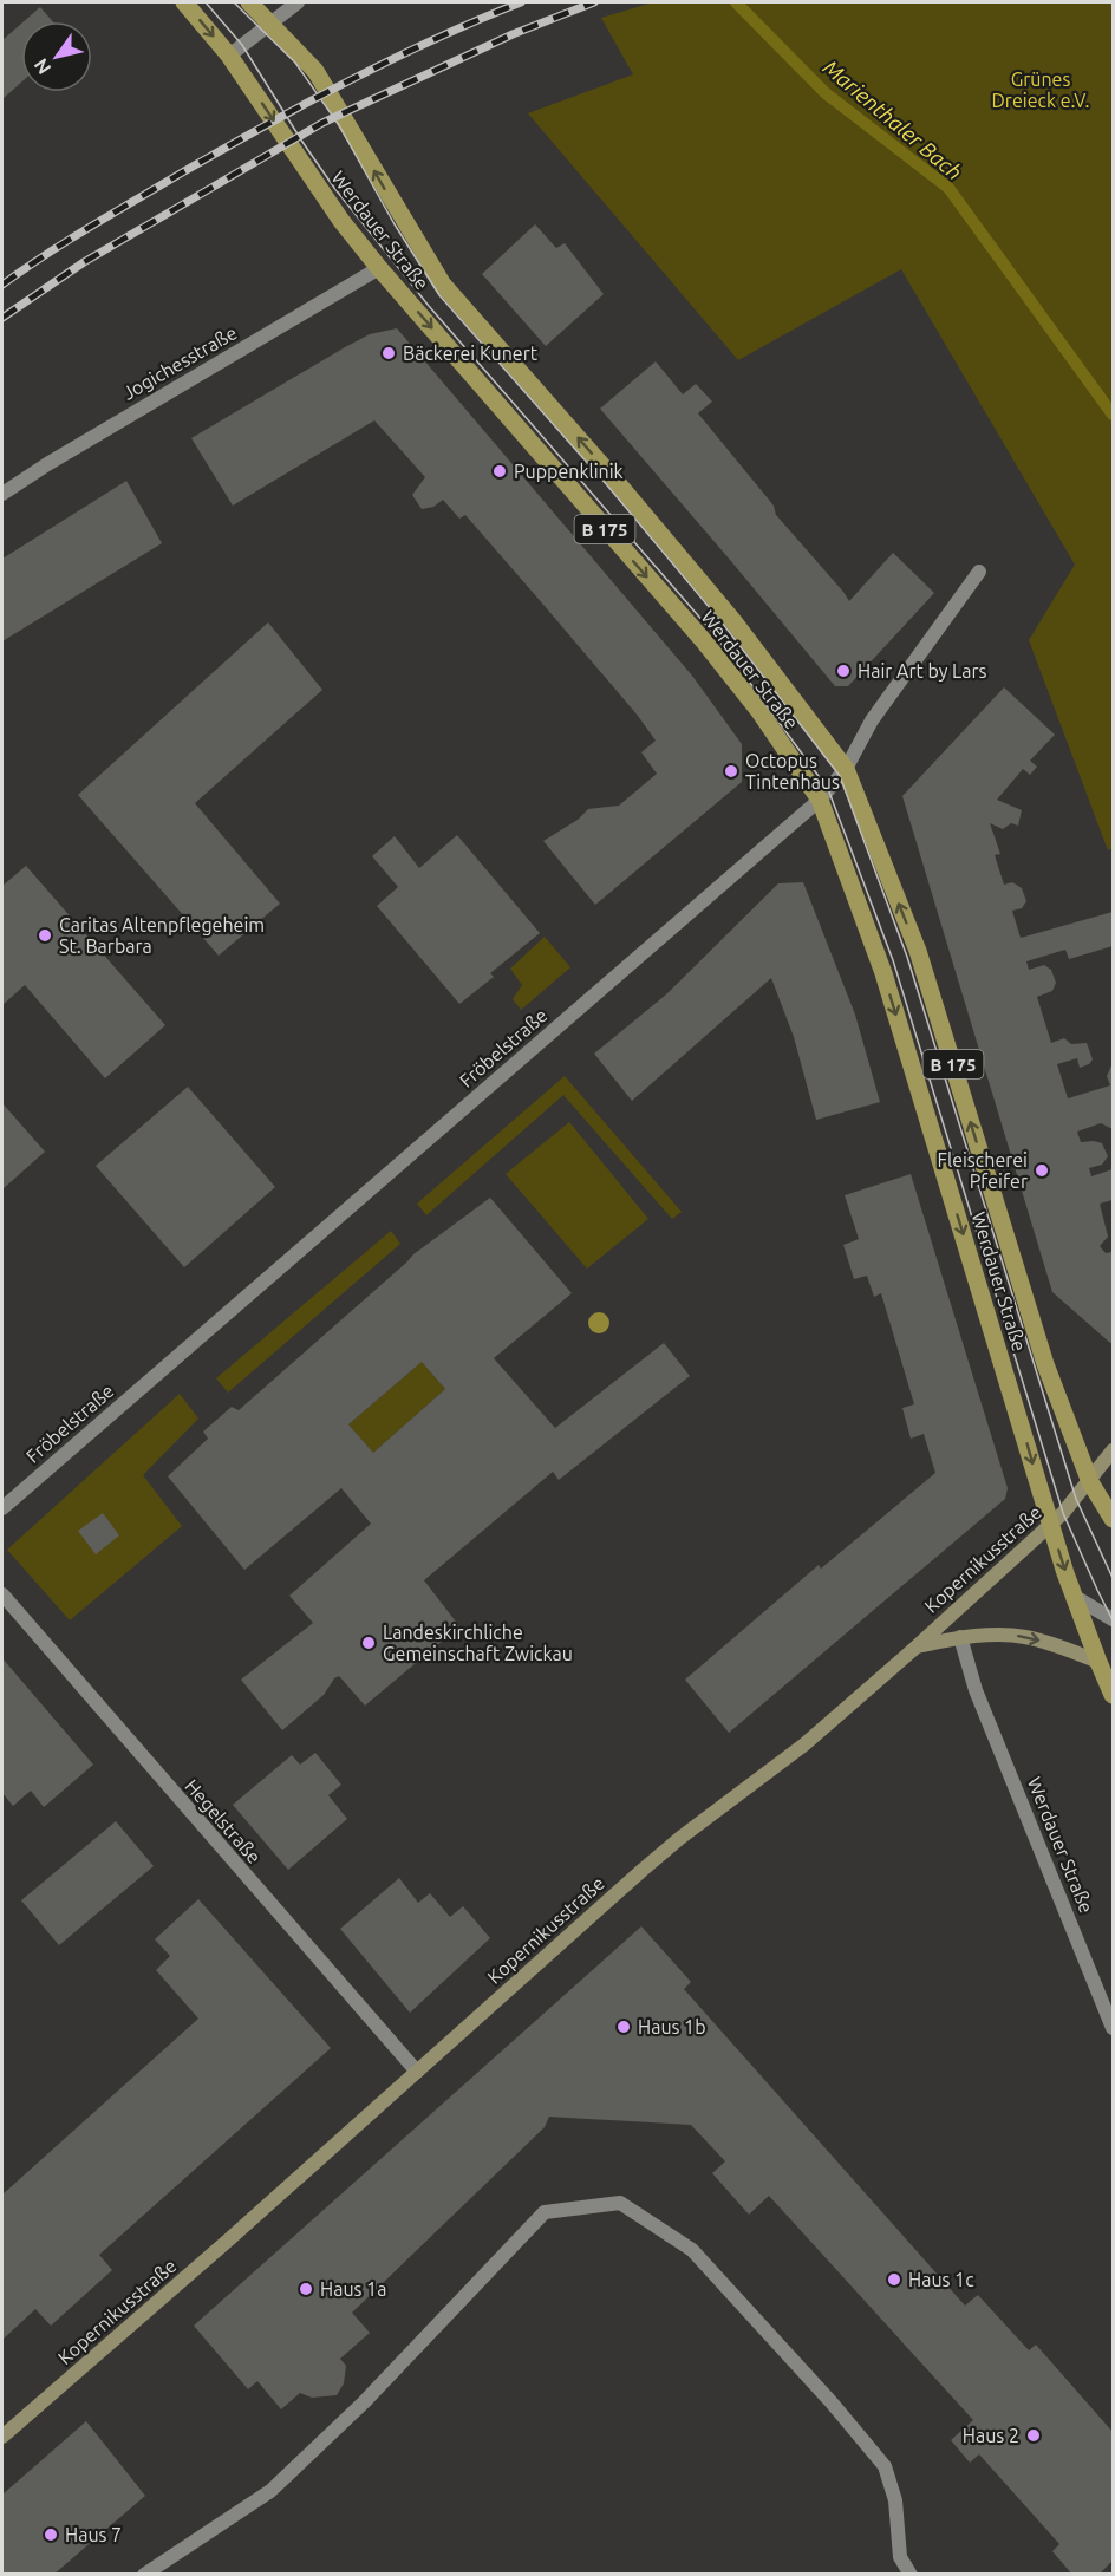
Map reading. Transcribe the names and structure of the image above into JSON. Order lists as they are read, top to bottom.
{
  "streets": {
    "main road": ["Werdauer Straße", "B 175"],
    "street": [
      "Jogichesstraße",
      "Fröbelstraße",
      "Kopernikusstraße",
      "Hegelstraße"
    ]
  },
  "crossings": [
    ["Werdauer Straße", "Jogichesstraße"],
    ["Werdauer Straße", "Fröbelstraße"],
    ["Werdauer Straße", "Kopernikusstraße"],
    ["Kopernikusstraße", "Hegelstraße"]
  ],
  "water": ["Marienthaler Bach"],
  "parks": ["Grünes Dreieck e.V."],
  "places": [
    "Bäckerei Kunert",
    "Puppenklinik",
    "Hair Art by Lars",
    "Octopus Tintenhaus",
    "Caritas Altenpflegeheim St. Barbara",
    "Fleischerei Pfeifer",
    "Landeskirchliche Gemeinschaft Zwickau",
    "Haus 1b",
    "Haus 1c",
    "Haus 1a",
    "Haus 2",
    "Haus 7"
  ],
  "north": "bottom left"
}
